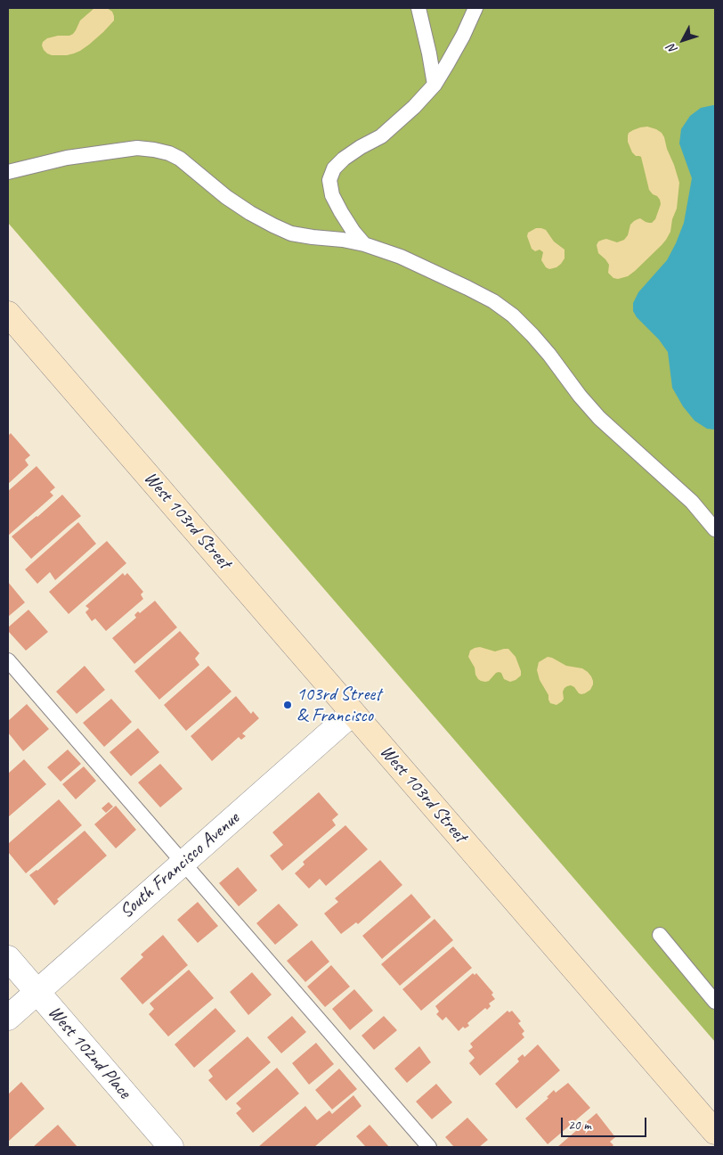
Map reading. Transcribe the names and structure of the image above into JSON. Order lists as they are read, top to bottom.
{
  "streets": {
    "main road": ["West 103rd Street"],
    "street": ["South Francisco Avenue", "West 102nd Place"]
  },
  "crossings": [
    ["West 103rd Street", "South Francisco Avenue"],
    ["South Francisco Avenue", "West 102nd Place"]
  ],
  "places": ["103rd Street & Francisco"],
  "scale_bar": "20 m",
  "north": "bottom left"
}
